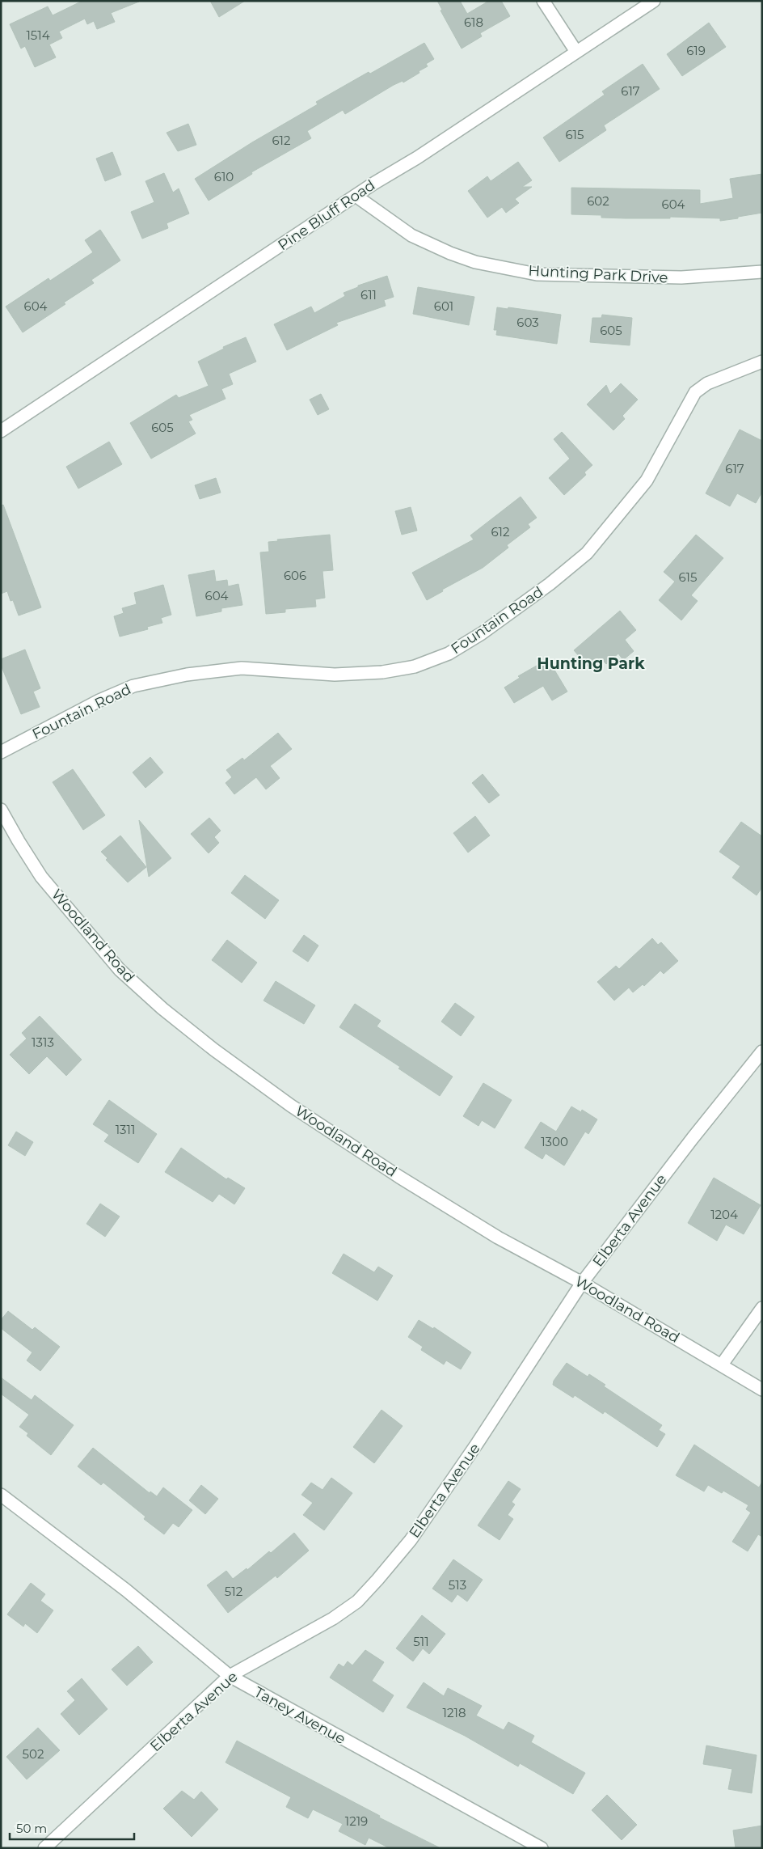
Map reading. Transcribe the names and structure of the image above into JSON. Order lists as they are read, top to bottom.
{
  "streets": {
    "street": [
      "Pine Bluff Road",
      "Hunting Park Drive",
      "Fountain Road",
      "Woodland Road",
      "Elberta Avenue",
      "Taney Avenue"
    ]
  },
  "crossings": [
    ["Pine Bluff Road", "Hunting Park Drive"],
    ["Woodland Road", "Elberta Avenue"],
    ["Elberta Avenue", "Taney Avenue"]
  ],
  "districts": ["Hunting Park"],
  "house_numbers": [
    "618",
    "1514",
    "619",
    "617",
    "615",
    "612",
    "610",
    "602",
    "604",
    "611",
    "604",
    "601",
    "603",
    "605",
    "605",
    "617",
    "612",
    "606",
    "615",
    "604",
    "1313",
    "1311",
    "1300",
    "1204",
    "513",
    "512",
    "511",
    "1218",
    "502",
    "1219"
  ],
  "scale_bar": "50 m"
}
